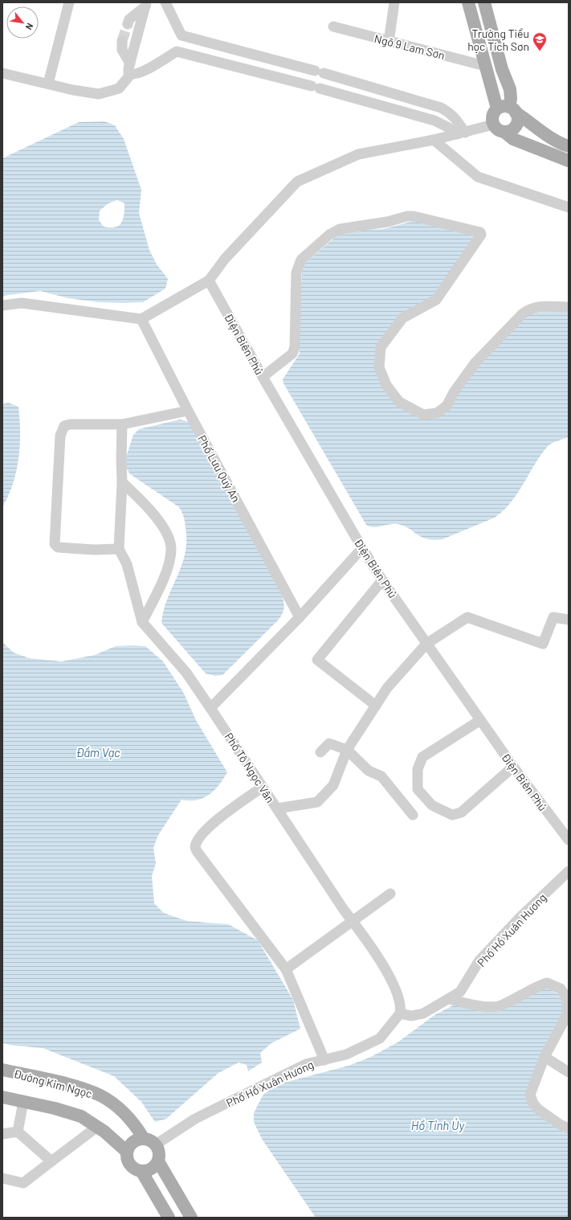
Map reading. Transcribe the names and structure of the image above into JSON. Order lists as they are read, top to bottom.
{
  "streets": {
    "main road": ["Đường Kim Ngọc"],
    "street": [
      "Ngõ 9 Lam Sơn",
      "Điện Biên Phủ",
      "Phố Lưu Quý An",
      "Phố Tô Ngọc Vân",
      "Phố Hồ Xuân Hương"
    ]
  },
  "crossings": [
    ["Phố Tô Ngọc Vân", "Phố Hồ Xuân Hương"],
    ["Phố Hồ Xuân Hương", "Đường Kim Ngọc"]
  ],
  "water": ["Đầm Vạc", "Hồ Tỉnh Ủy"],
  "places": {
    "school or university": ["Trường Tiểu học Tích Sơn"]
  },
  "north": "bottom right"
}
